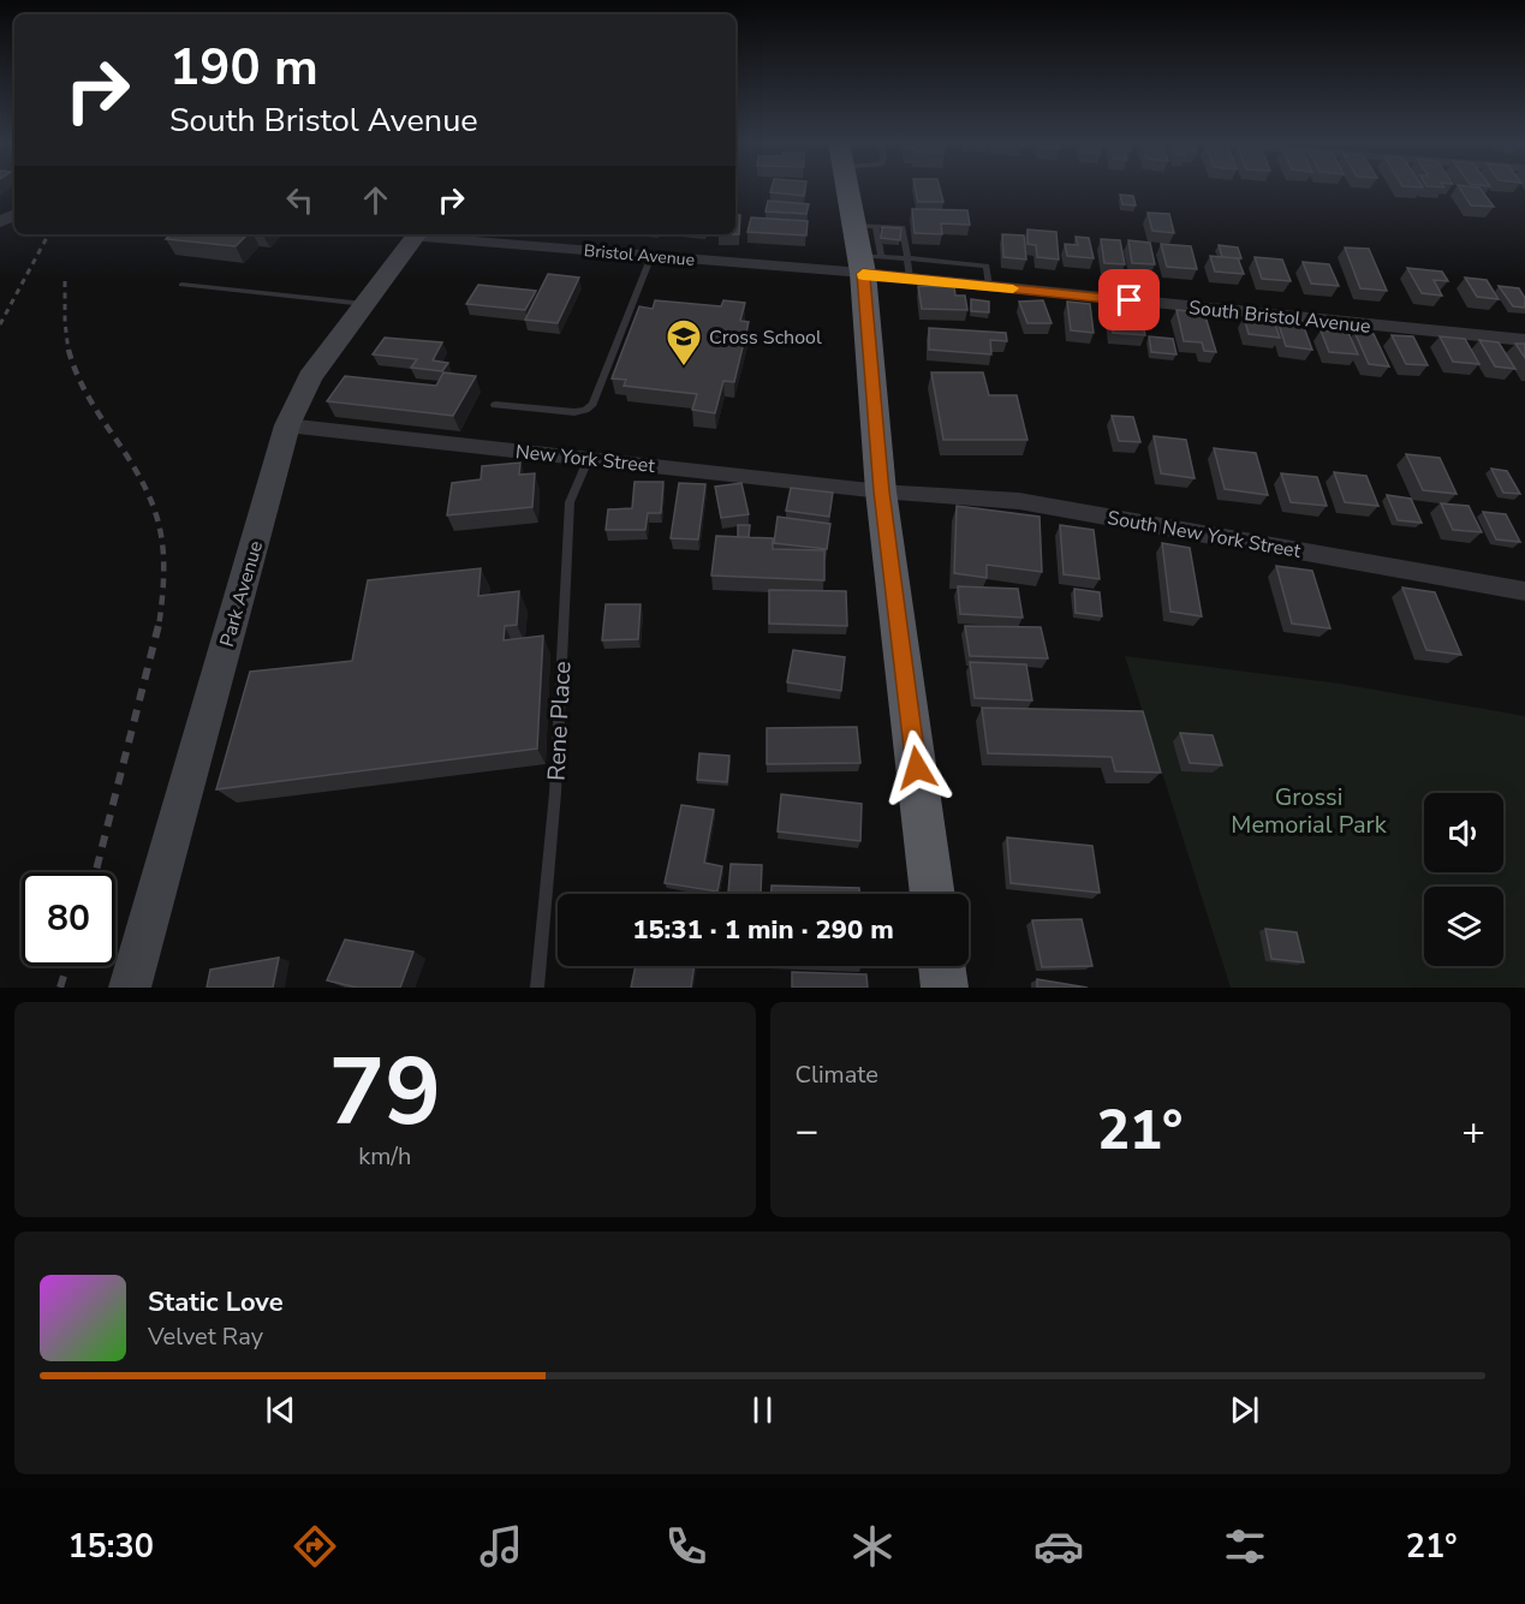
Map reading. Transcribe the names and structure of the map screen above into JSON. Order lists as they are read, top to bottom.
{
  "streets": {
    "main road": ["Park Avenue"],
    "street": [
      "Bristol Avenue",
      "South Bristol Avenue",
      "New York Street",
      "South New York Street"
    ],
    "lane": ["Rene Place"]
  },
  "crossings": [
    ["Bristol Avenue", "South Bristol Avenue"],
    ["New York Street", "South New York Street"],
    ["New York Street", "Park Avenue"],
    ["New York Street", "Rene Place"]
  ],
  "parks": ["Grossi Memorial Park"],
  "places": {
    "school or university": ["Cross School"]
  },
  "page": {
    "turn": ["190 m", "South Bristol Avenue"],
    "limit": "80",
    "trip": "15:31 · 1 min · 290 m",
    "tile": [
      ["79", "km/h"],
      "Climate"
    ],
    "heat": ["−", "21°", "+"],
    "song": ["Static Love", "Velvet Ray"],
    "tabs": ["15:30", "21°"]
  }
}
